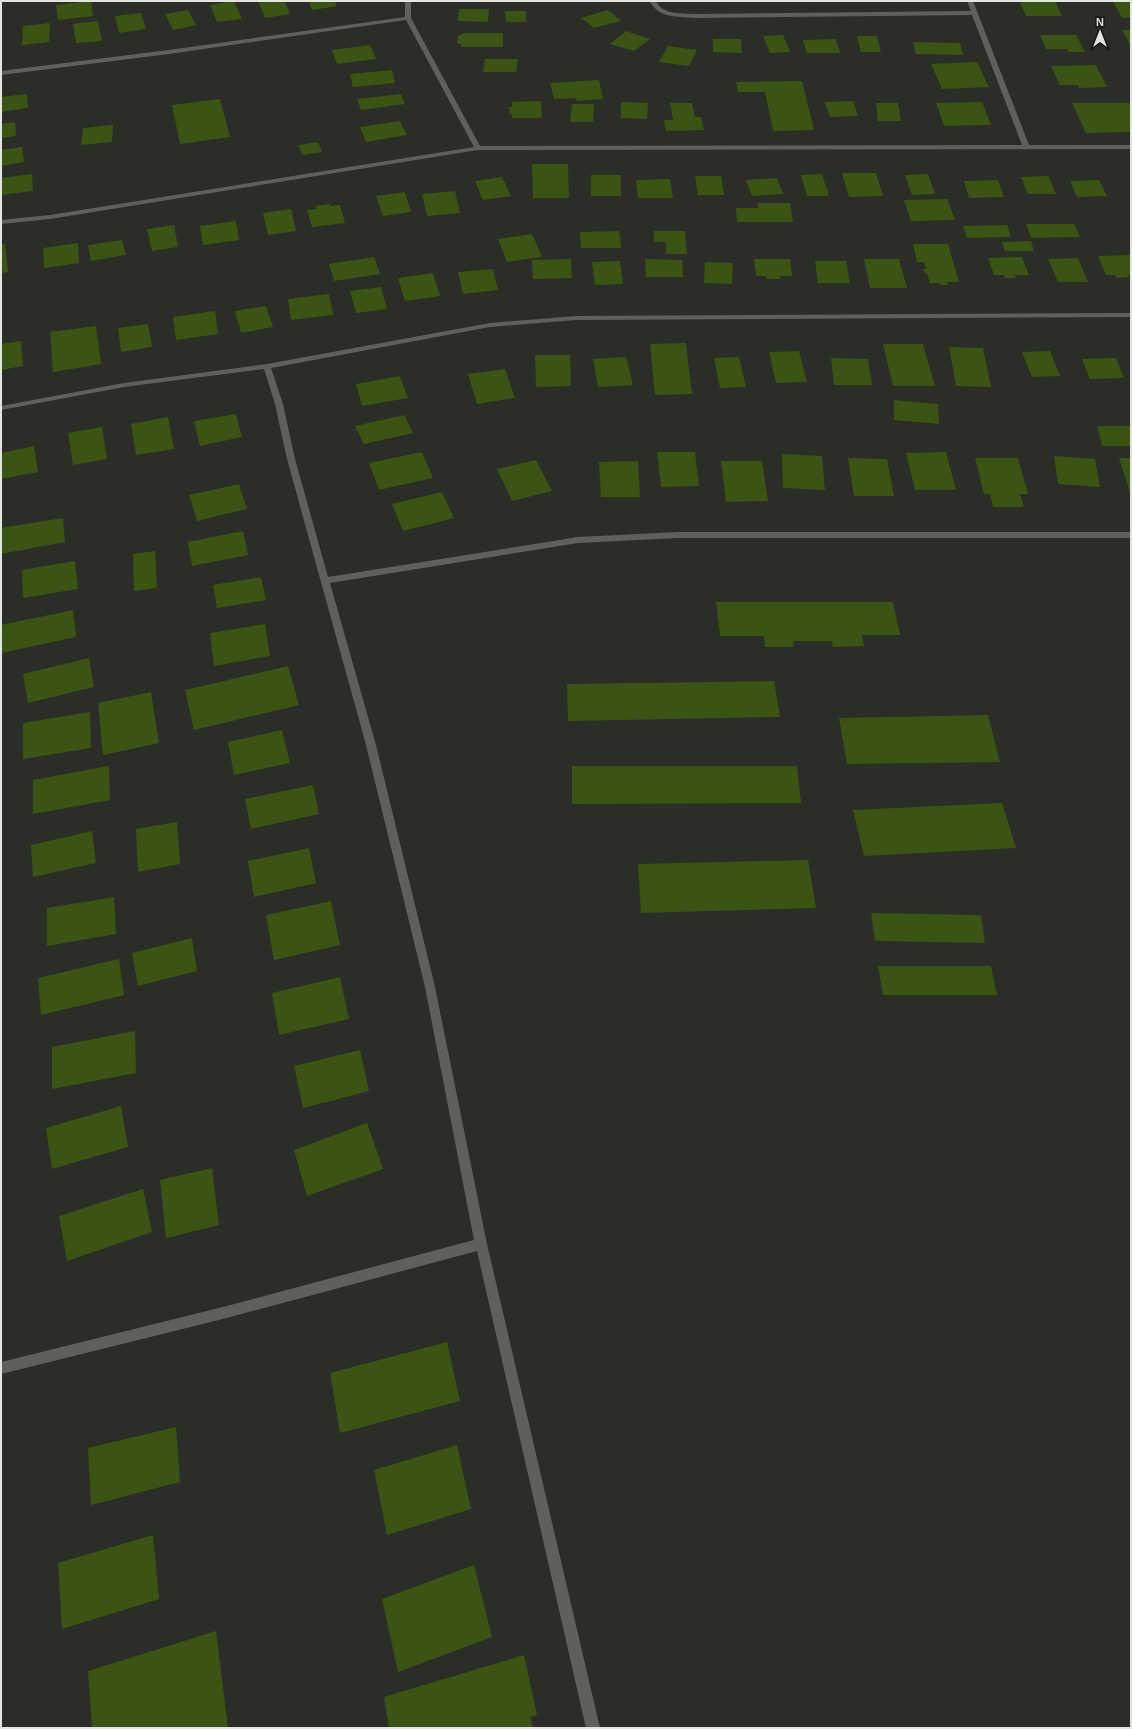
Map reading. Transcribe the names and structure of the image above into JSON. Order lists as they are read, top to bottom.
{
  "north": "top"
}
